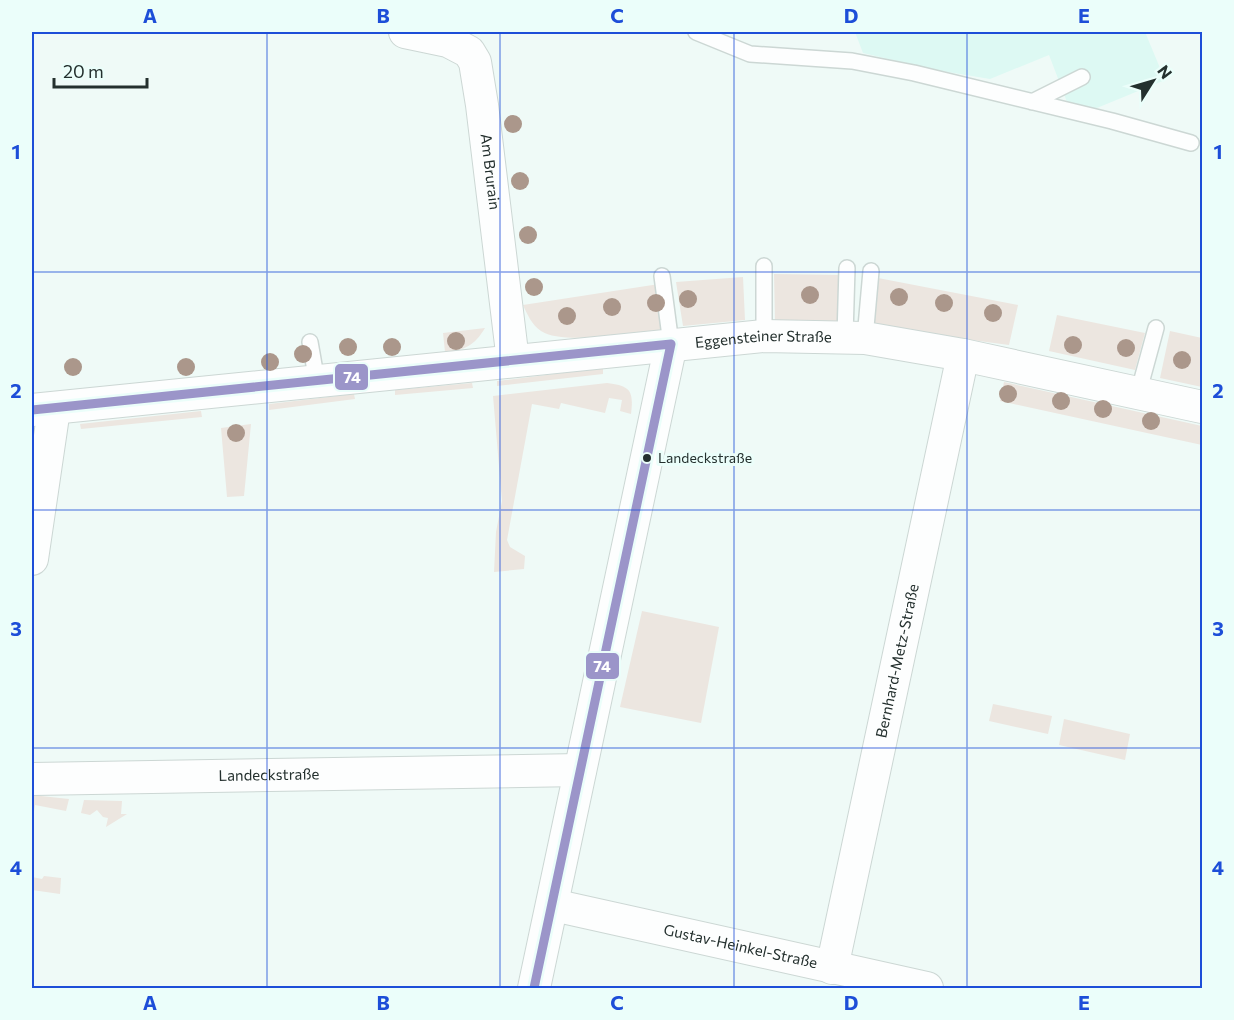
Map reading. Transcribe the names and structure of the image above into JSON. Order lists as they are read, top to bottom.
{
  "streets": {
    "street": [
      "Am Brurain",
      "Eggensteiner Straße",
      "Bernhard-Metz-Straße",
      "Landeckstraße",
      "Gustav-Heinkel-Straße"
    ]
  },
  "crossings": [
    ["Am Brurain", "Eggensteiner Straße"],
    ["Eggensteiner Straße", "Bernhard-Metz-Straße"],
    ["Bernhard-Metz-Straße", "Gustav-Heinkel-Straße"]
  ],
  "places": ["Landeckstraße"],
  "lines": ["transit line 74"],
  "scale_bar": "20 m",
  "north": "top right",
  "grid": {
    "columns": [
      "A",
      "B",
      "C",
      "D",
      "E"
    ],
    "rows": [
      "1",
      "2",
      "3",
      "4"
    ]
  }
}
